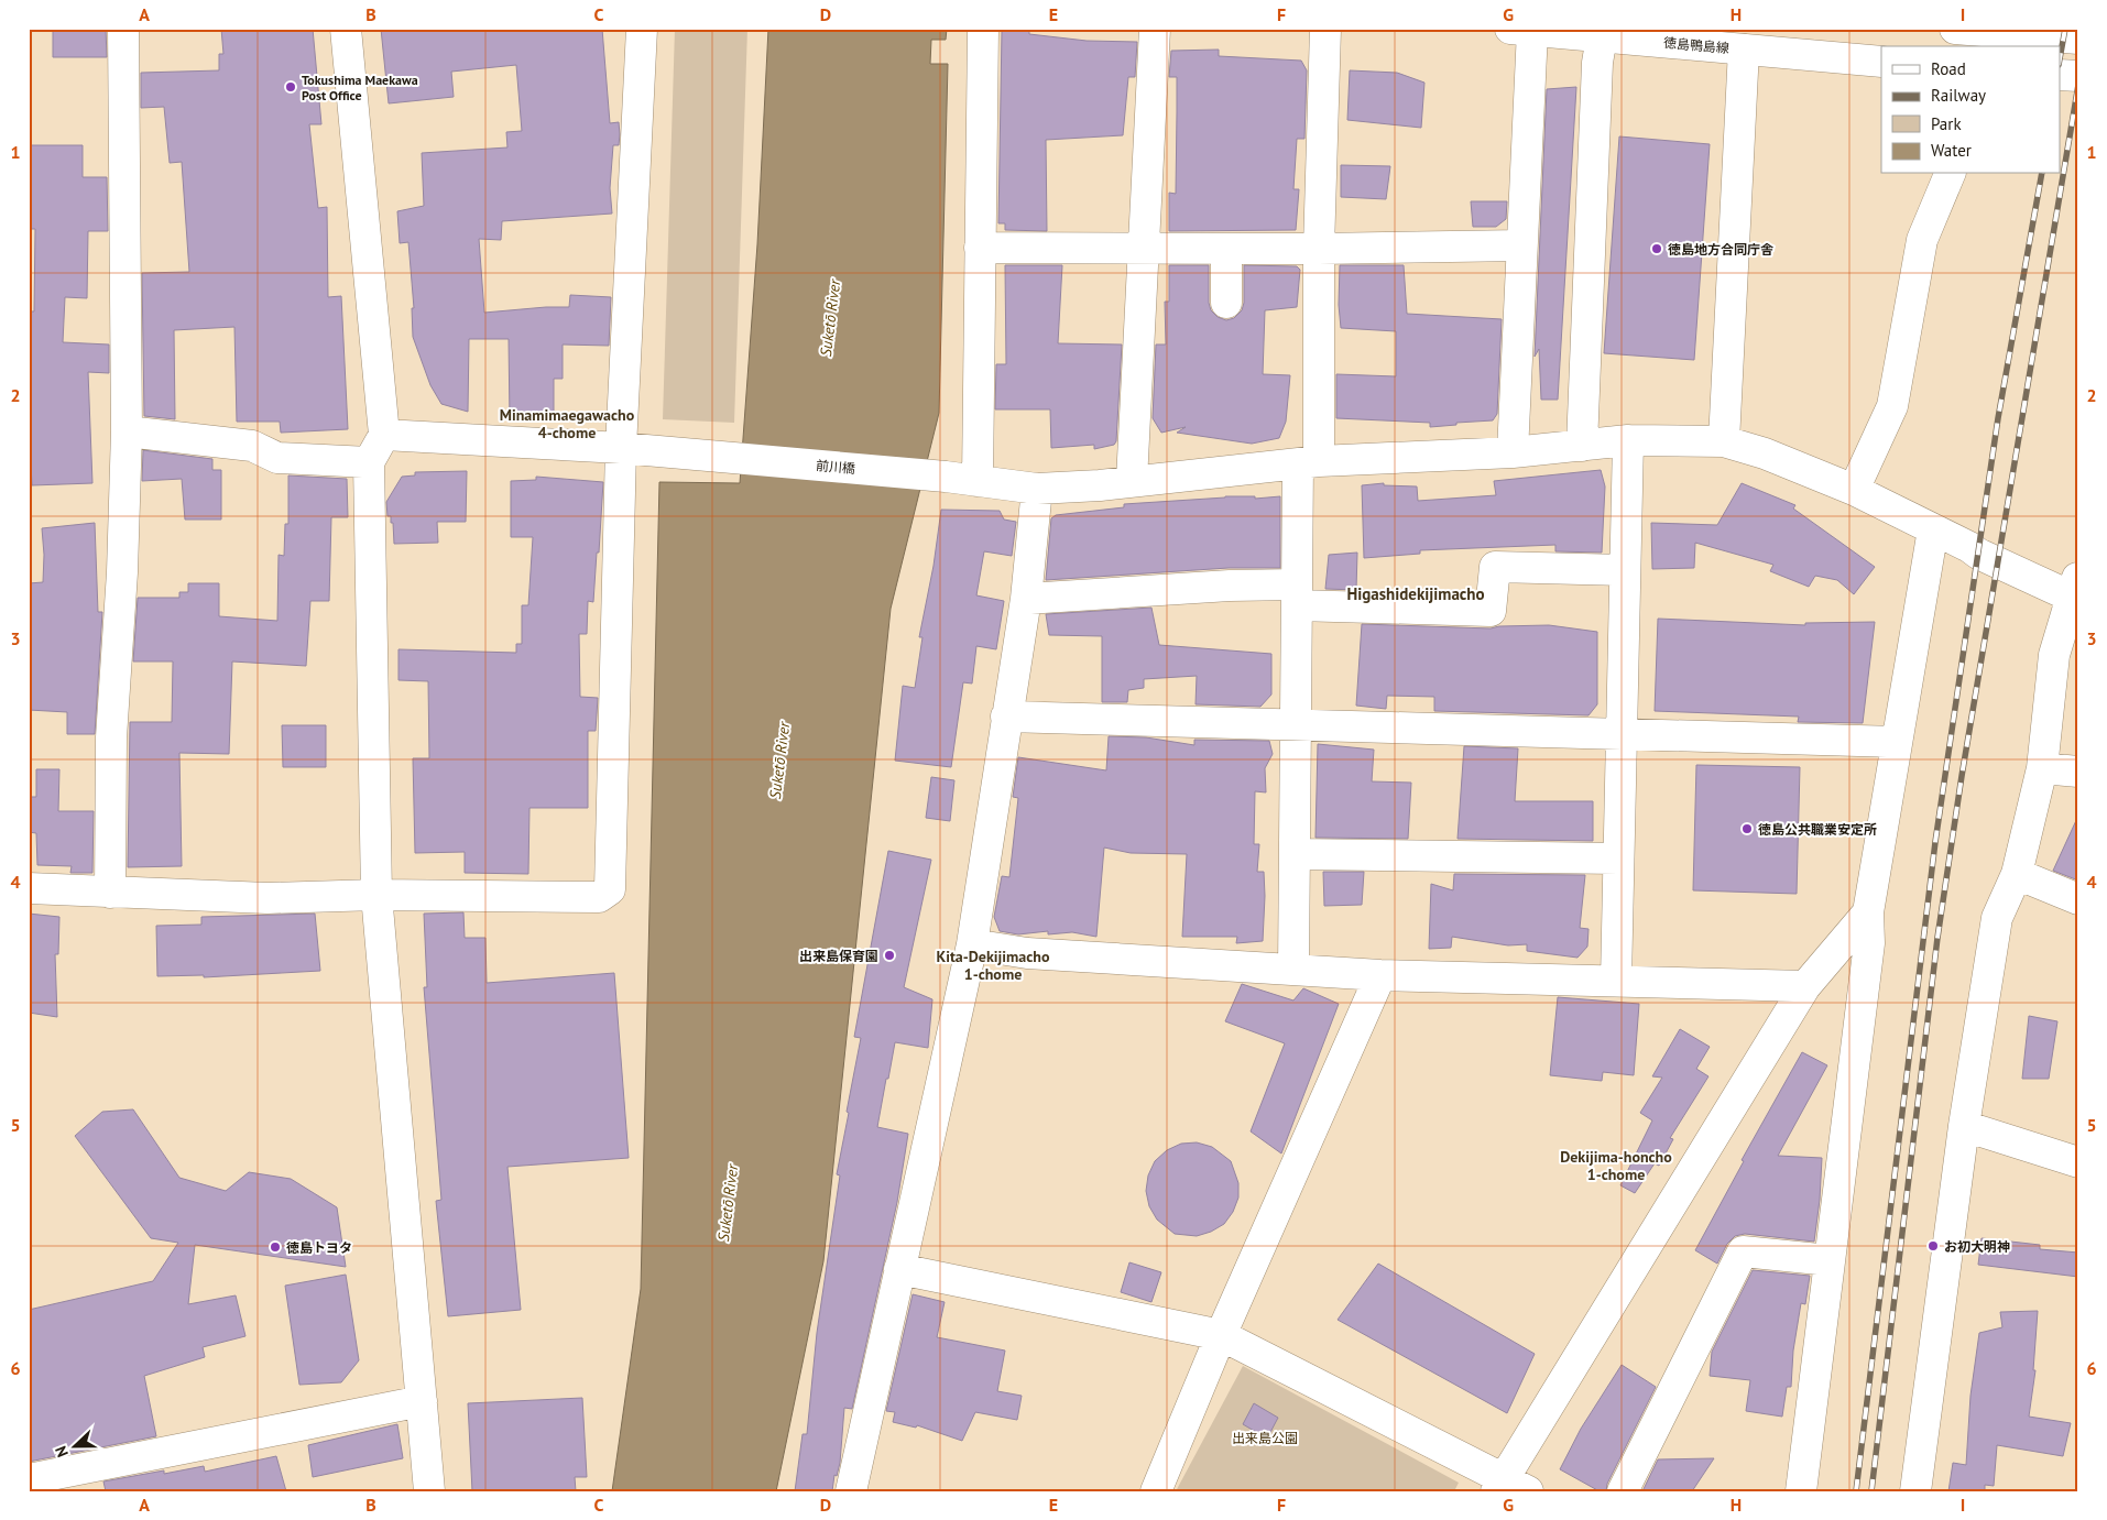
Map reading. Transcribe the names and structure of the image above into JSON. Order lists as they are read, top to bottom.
{
  "streets": {
    "street": ["徳島鴨島線", "前川橋"]
  },
  "districts": [
    "Minamimaegawacho 4-chome",
    "Higashidekijimacho",
    "Kita-Dekijimacho 1-chome",
    "Dekijima-honcho 1-chome"
  ],
  "water": ["Suketō River"],
  "parks": ["出来島公園"],
  "places": [
    "Tokushima Maekawa Post Office",
    "徳島地方合同庁舎",
    "徳島公共職業安定所",
    "出来島保育園",
    "お初大明神",
    "徳島トヨタ"
  ],
  "legend": [
    "Road",
    "Railway",
    "Park",
    "Water"
  ],
  "north": "left",
  "grid": {
    "columns": [
      "A",
      "B",
      "C",
      "D",
      "E",
      "F",
      "G",
      "H",
      "I"
    ],
    "rows": [
      "1",
      "2",
      "3",
      "4",
      "5",
      "6"
    ]
  }
}
